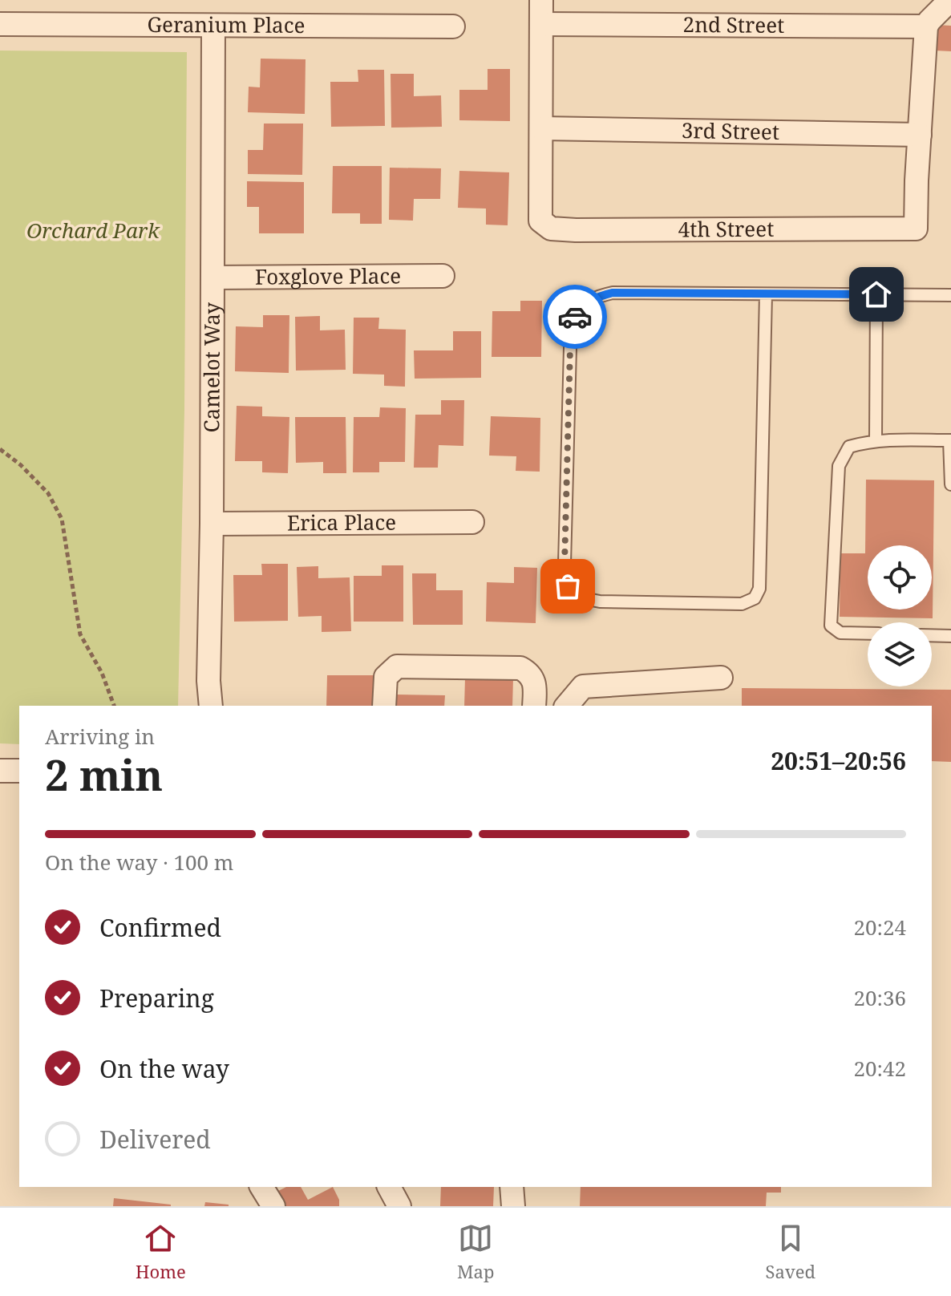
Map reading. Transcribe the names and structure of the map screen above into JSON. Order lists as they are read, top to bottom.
{
  "streets": {
    "street": [
      "2nd Street",
      "Geranium Place",
      "3rd Street",
      "4th Street",
      "Foxglove Place",
      "Camelot Way",
      "Erica Place"
    ]
  },
  "crossings": [
    ["Geranium Place", "Camelot Way"],
    ["3rd Street", "4th Street"],
    ["Foxglove Place", "Camelot Way"],
    ["Camelot Way", "Erica Place"]
  ],
  "parks": ["Orchard Park"],
  "page": {
    "heading": ["2 min", "Arriving in", "20:51–20:56"],
    "bar": "On the way · 100 m",
    "list": [
      ["Confirmed", "20:24"],
      ["Preparing", "20:36"],
      ["On the way", "20:42"],
      "Delivered"
    ],
    "tabs": ["Home", "Map", "Saved"]
  }
}
